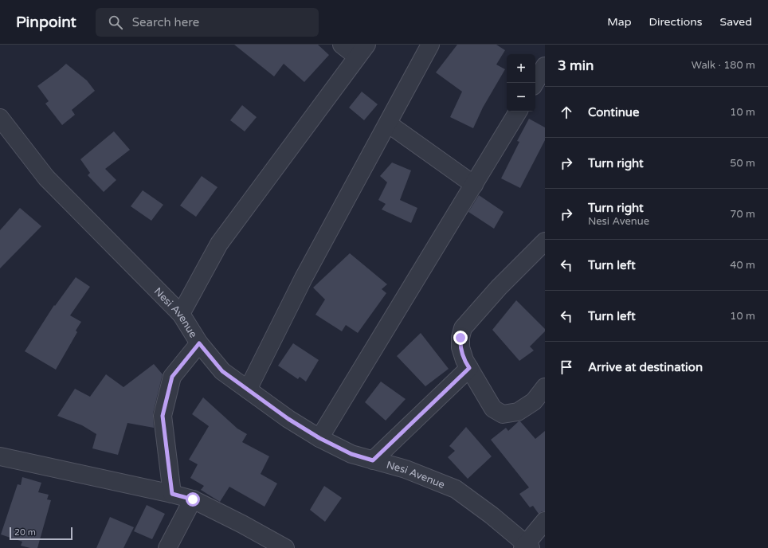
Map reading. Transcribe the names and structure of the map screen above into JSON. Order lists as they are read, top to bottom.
{
  "streets": {
    "street": ["Nesi Avenue"]
  },
  "scale_bar": "20 m",
  "page": {
    "header": "Pinpoint",
    "search": "Search here",
    "nav": ["Map", "Directions", "Saved"],
    "heading": ["3 min", "Walk · 180 m"],
    "map_buttons": ["+", "−"],
    "list": [
      ["Continue", "10 m"],
      ["Turn right", "50 m"],
      ["Turn right", "Nesi Avenue", "70 m"],
      ["Turn left", "40 m"],
      ["Turn left", "10 m"],
      "Arrive at destination"
    ],
    "scale": "20 m"
  }
}
